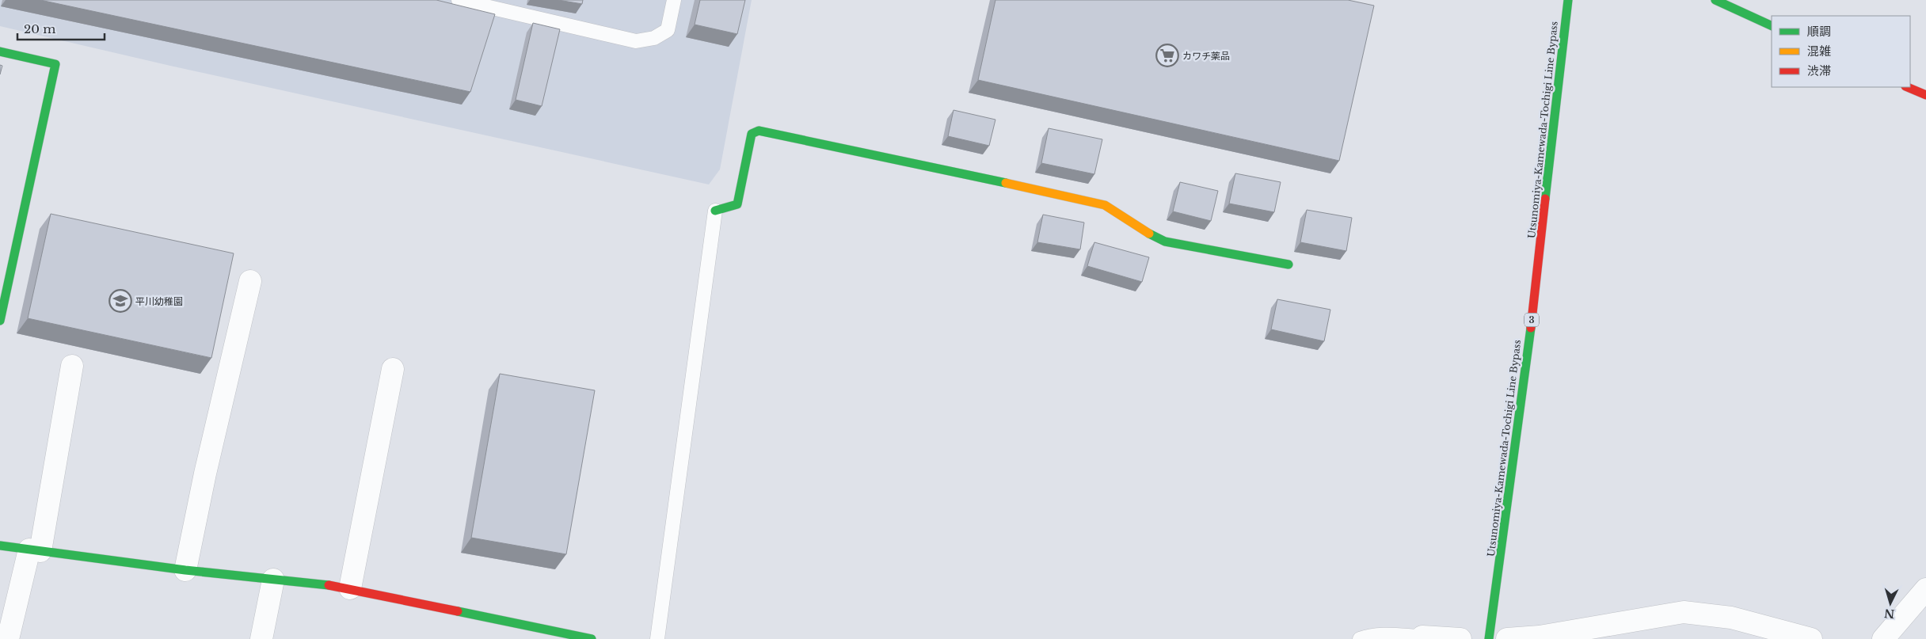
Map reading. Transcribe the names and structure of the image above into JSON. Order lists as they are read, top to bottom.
{
  "streets": {
    "street": ["Utsunomiya-Kamewada-Tochigi Line Bypass", "3"]
  },
  "places": {
    "supermarket": ["カワチ薬品"],
    "school or university": ["平川幼稚園"]
  },
  "legend": ["順調", "混雑", "渋滞"],
  "scale_bar": "20 m",
  "north": "bottom"
}
